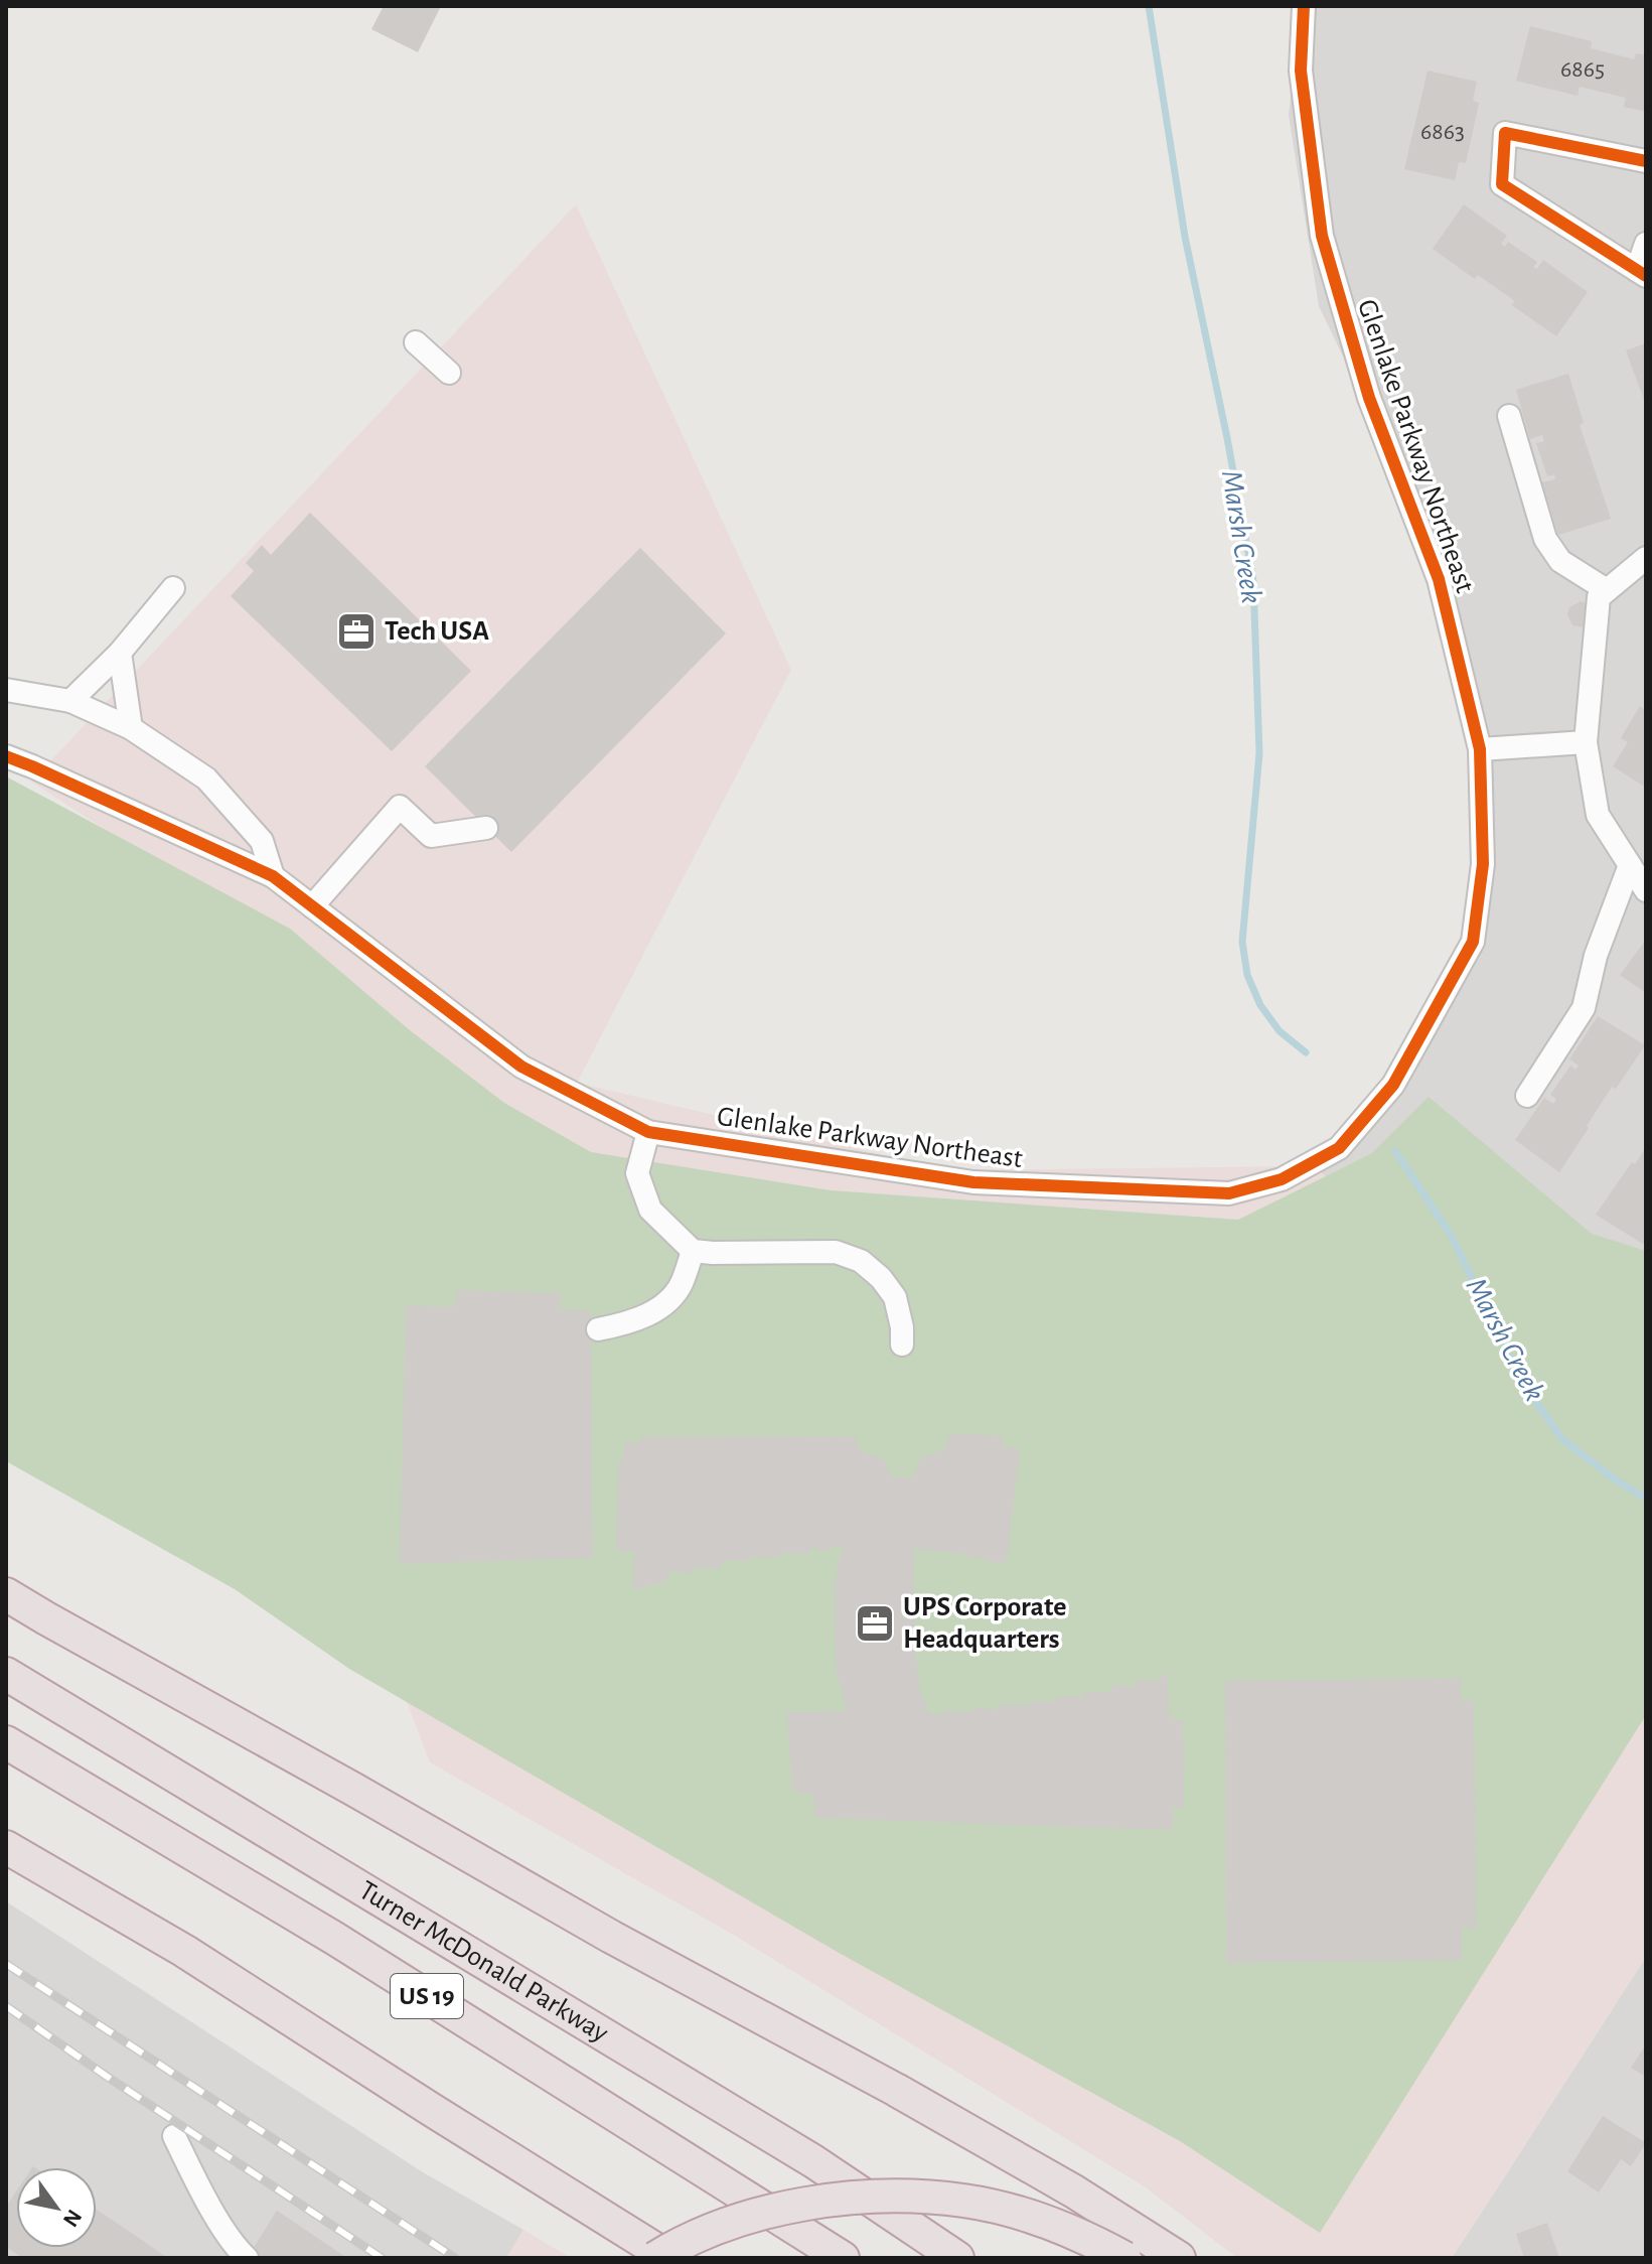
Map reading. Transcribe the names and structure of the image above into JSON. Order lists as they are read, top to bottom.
{
  "streets": {
    "highway": ["Turner McDonald Parkway", "US 19"],
    "street": ["Glenlake Parkway Northeast"]
  },
  "water": ["Marsh Creek"],
  "places": {
    "office": ["Tech USA", "UPS Corporate Headquarters"]
  },
  "house_numbers": ["6865", "6863"],
  "north": "bottom right"
}
